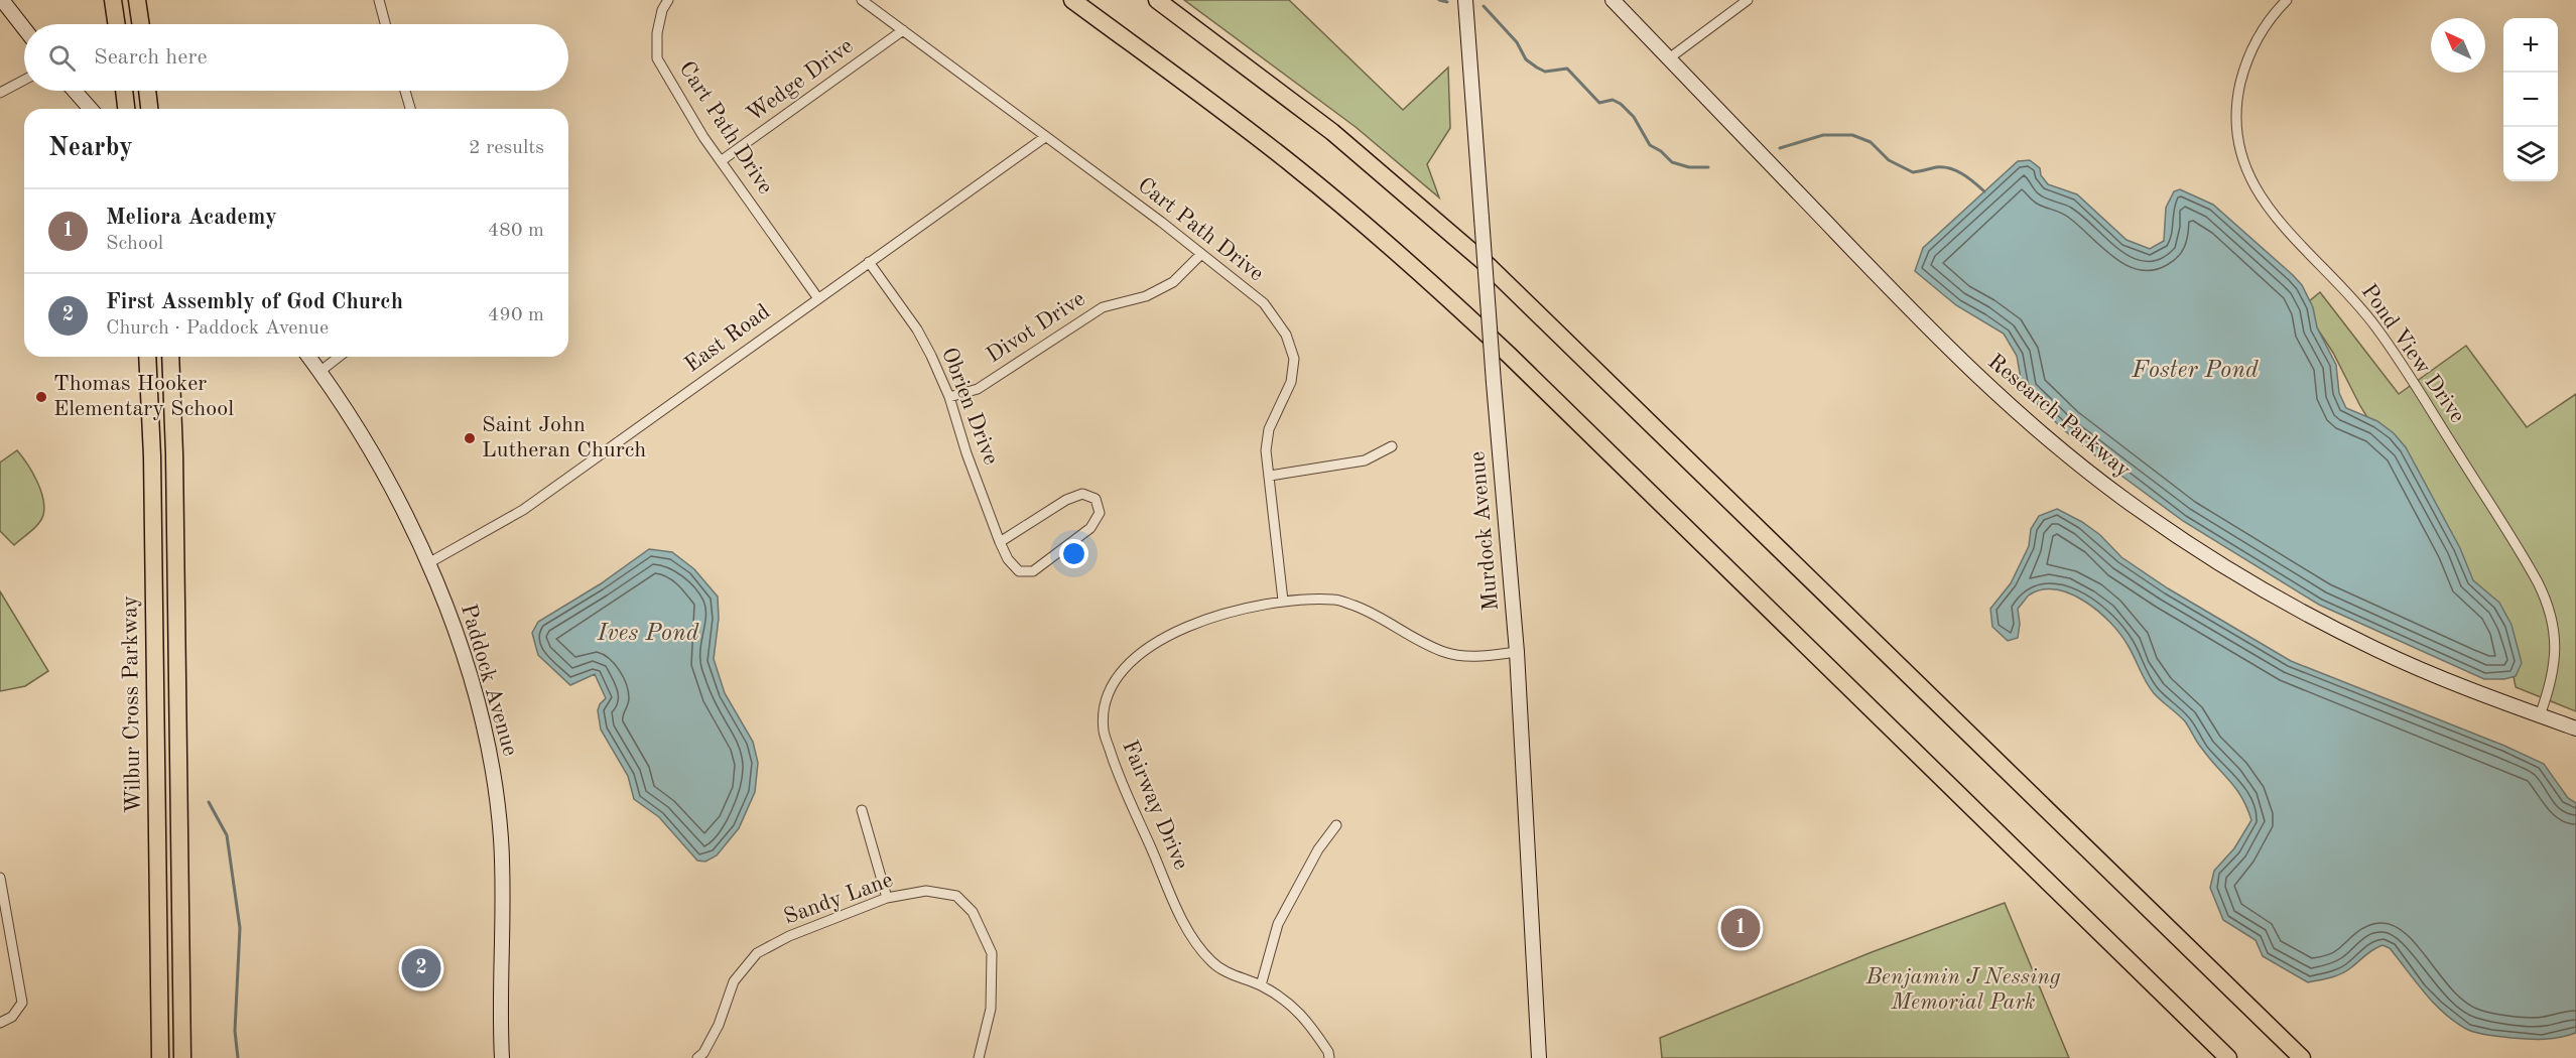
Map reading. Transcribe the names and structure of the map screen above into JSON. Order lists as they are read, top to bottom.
{
  "streets": {
    "highway": ["Wilbur Cross Parkway"],
    "main road": ["Research Parkway", "Murdock Avenue", "Paddock Avenue"],
    "street": [
      "Wedge Drive",
      "Cart Path Drive",
      "Divot Drive",
      "East Road",
      "Pond View Drive",
      "Obrien Drive",
      "Fairway Drive",
      "Sandy Lane"
    ]
  },
  "crossings": [
    ["Wedge Drive", "Cart Path Drive"],
    ["Cart Path Drive", "Divot Drive"],
    ["Cart Path Drive", "East Road"],
    ["Cart Path Drive", "Fairway Drive"],
    ["Divot Drive", "Obrien Drive"],
    ["East Road", "Obrien Drive"],
    ["East Road", "Paddock Avenue"],
    ["Pond View Drive", "Research Parkway"],
    ["Murdock Avenue", "Fairway Drive"]
  ],
  "water": ["Foster Pond", "Ives Pond"],
  "parks": ["Benjamin J Nessing Memorial Park"],
  "places": ["Thomas Hooker Elementary School", "Saint John Lutheran Church"],
  "north": "top left",
  "page": {
    "map_buttons": ["+", "−"],
    "search": "Search here",
    "heading": ["Nearby", "2 results"],
    "list": [
      {
        "mark": "1",
        "name": "Meliora Academy",
        "note": "School",
        "value": "480 m"
      },
      {
        "mark": "2",
        "name": "First Assembly of God Church",
        "note": "Church · Paddock Avenue",
        "value": "490 m"
      }
    ],
    "pins": ["1", "2"]
  }
}
